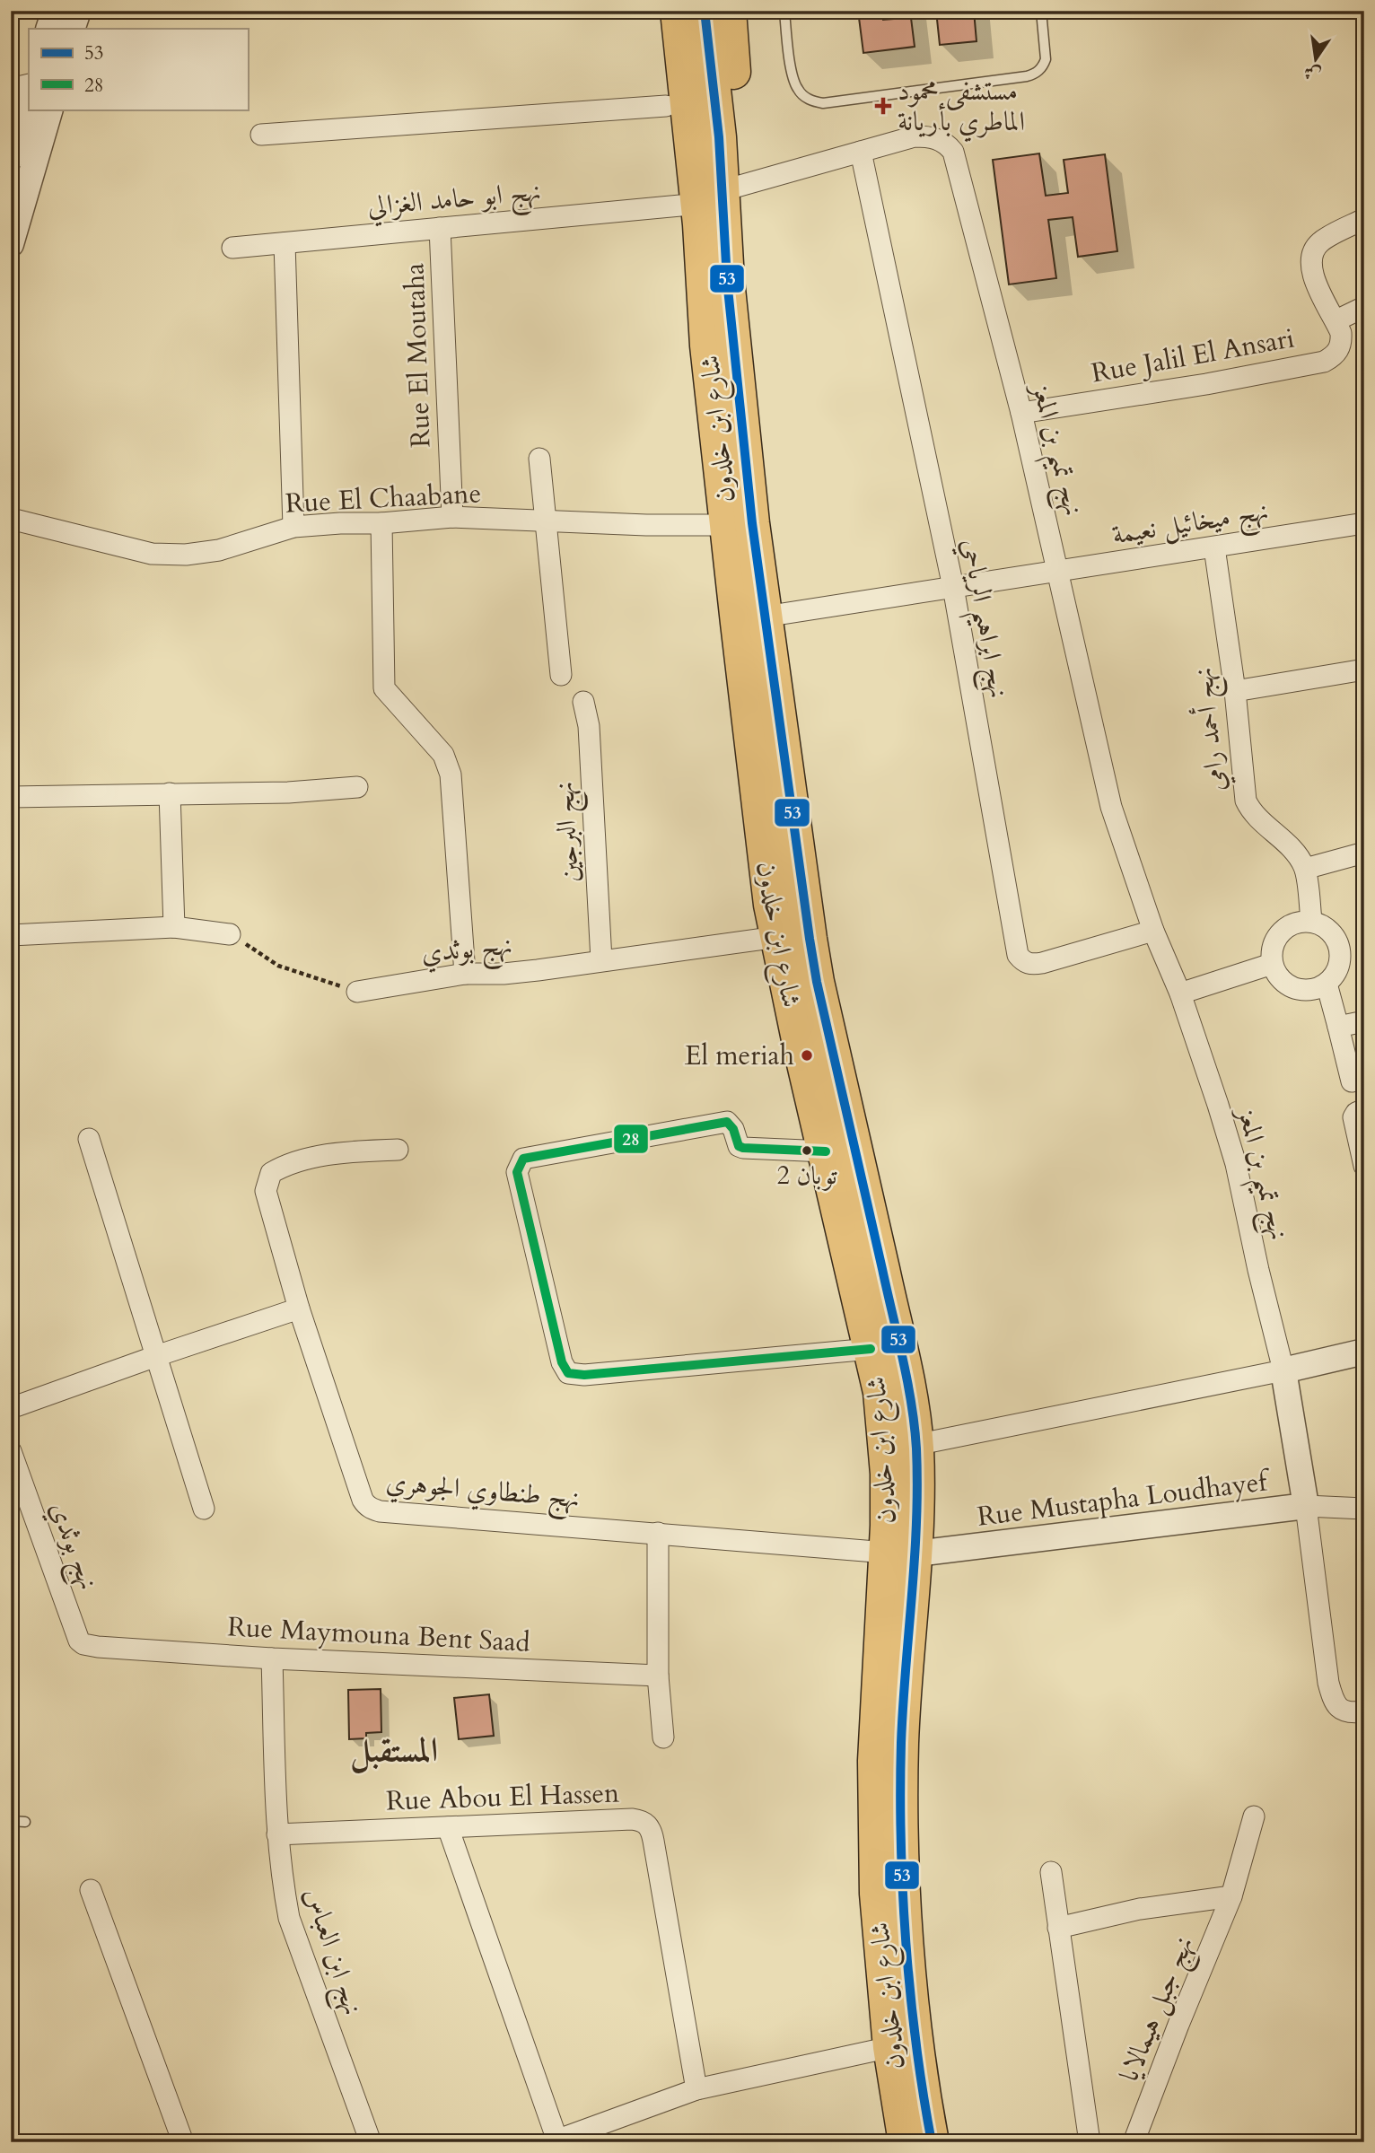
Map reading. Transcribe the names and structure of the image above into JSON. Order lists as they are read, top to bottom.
{
  "streets": {
    "highway": ["شارع ابن خلدون"],
    "street": [
      "نهج ابو حامد الغزالي",
      "Rue El Moutaha",
      "Rue Jalil El Ansari",
      "نهج تميم بن المعز",
      "Rue El Chaabane",
      "نهج ميخائيل نعيمة",
      "نهج ابراهيم الرياحي",
      "نهج أحمد رامي",
      "نهج البرجين",
      "نهج بوثدي",
      "نهج طنطاوي الجوهري",
      "Rue Mustapha Loudhayef",
      "Rue Maymouna Bent Saad",
      "Rue Abou El Hassen",
      "نهج ابن العباس",
      "نهج جبل هيمالايا"
    ]
  },
  "crossings": [
    ["نهج ابو حامد الغزالي", "Rue El Moutaha"],
    ["Rue El Moutaha", "Rue El Chaabane"],
    ["Rue Jalil El Ansari", "نهج تميم بن المعز"],
    ["شارع ابن خلدون", "نهج تميم بن المعز"],
    ["شارع ابن خلدون", "Rue El Chaabane"],
    ["شارع ابن خلدون", "نهج ميخائيل نعيمة"],
    ["شارع ابن خلدون", "نهج بوثدي"],
    ["شارع ابن خلدون", "نهج طنطاوي الجوهري"],
    ["شارع ابن خلدون", "Rue Mustapha Loudhayef"],
    ["نهج تميم بن المعز", "نهج ميخائيل نعيمة"],
    ["نهج تميم بن المعز", "نهج ابراهيم الرياحي"],
    ["نهج ميخائيل نعيمة", "نهج ابراهيم الرياحي"],
    ["نهج ميخائيل نعيمة", "نهج أحمد رامي"],
    ["نهج البرجين", "نهج بوثدي"],
    ["نهج بوثدي", "Rue Maymouna Bent Saad"],
    ["نهج طنطاوي الجوهري", "Rue Mustapha Loudhayef"],
    ["Rue Maymouna Bent Saad", "نهج ابن العباس"],
    ["Rue Abou El Hassen", "نهج ابن العباس"]
  ],
  "districts": ["المستقبل"],
  "places": {
    "health": ["مستشفى محمود الماطري بأريانة"],
    "other": ["El meriah", "توبان 2"]
  },
  "lines": ["transit line 53", "transit line 28"],
  "legend": ["53", "28"],
  "north": "bottom"
}
